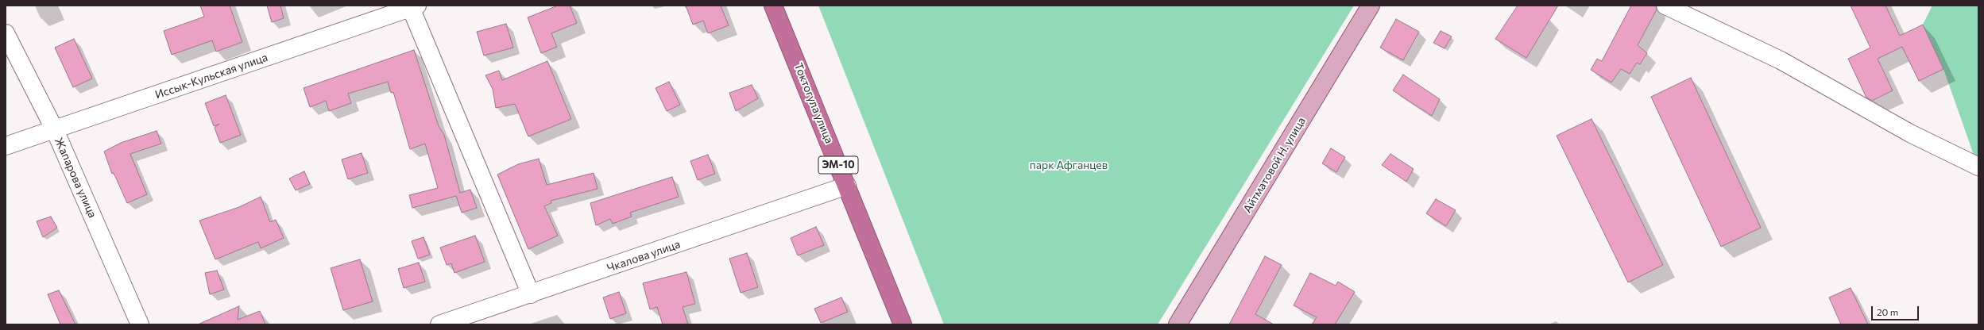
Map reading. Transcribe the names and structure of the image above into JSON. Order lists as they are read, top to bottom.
{
  "streets": {
    "highway": ["Токтогула улица", "ЭМ-10"],
    "main road": ["Айтматовой Н. улица"],
    "street": ["Иссык-Кульская улица", "Жапарова улица", "Чкалова улица"]
  },
  "crossings": [
    ["Иссык-Кульская улица", "Жапарова улица"],
    ["Токтогула улица", "Чкалова улица"]
  ],
  "parks": ["парк Афганцев"],
  "scale_bar": "20 m"
}
